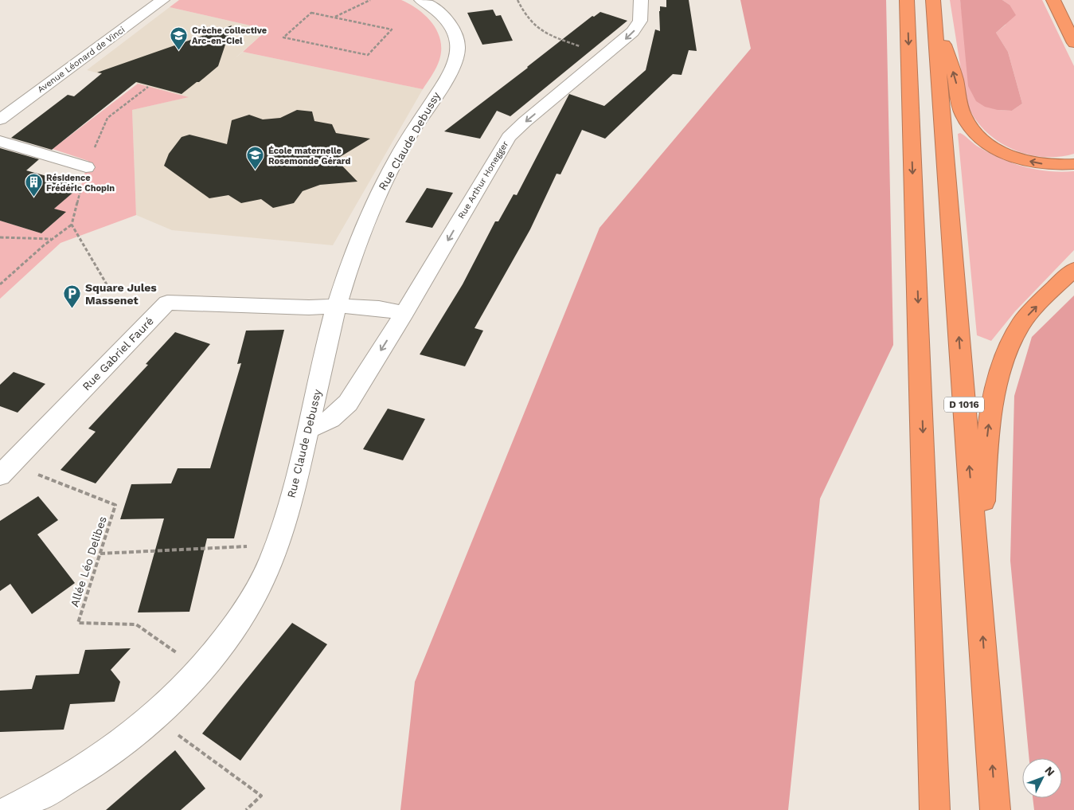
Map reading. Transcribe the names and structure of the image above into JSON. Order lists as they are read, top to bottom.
{
  "streets": {
    "highway": ["D 1016"],
    "street": [
      "Avenue Léonard de Vinci",
      "Rue Claude Debussy",
      "Rue Arthur Honegger",
      "Rue Gabriel Fauré"
    ],
    "path": ["Allée Léo Delibes"]
  },
  "crossings": [
    ["Rue Claude Debussy", "Rue Arthur Honegger"],
    ["Rue Claude Debussy", "Rue Gabriel Fauré"],
    ["Rue Claude Debussy", "Allée Léo Delibes"],
    ["Rue Gabriel Fauré", "Allée Léo Delibes"]
  ],
  "one_way": ["Rue Arthur Honegger"],
  "places": {
    "school or university": ["Crèche collective Arc-en-Ciel", "École maternelle Rosemonde Gérard"],
    "building": ["Résidence Frédéric Chopin"],
    "parking": ["Square Jules Massenet"]
  },
  "north": "top right"
}
